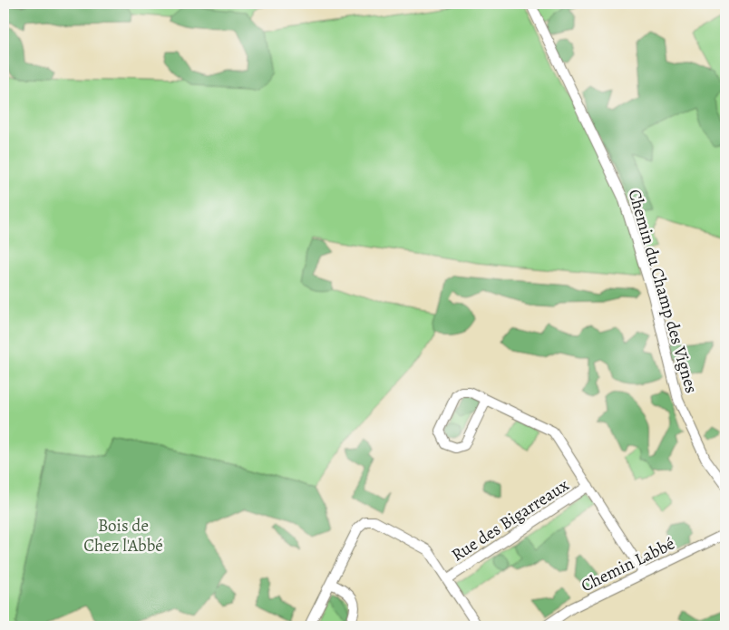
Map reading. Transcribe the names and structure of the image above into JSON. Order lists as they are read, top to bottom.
{
  "streets": {
    "street": ["Chemin du Champ des Vignes", "Rue des Bigarreaux", "Chemin Labbé"]
  },
  "parks": ["Bois de Chez l'Abbé"]
}
